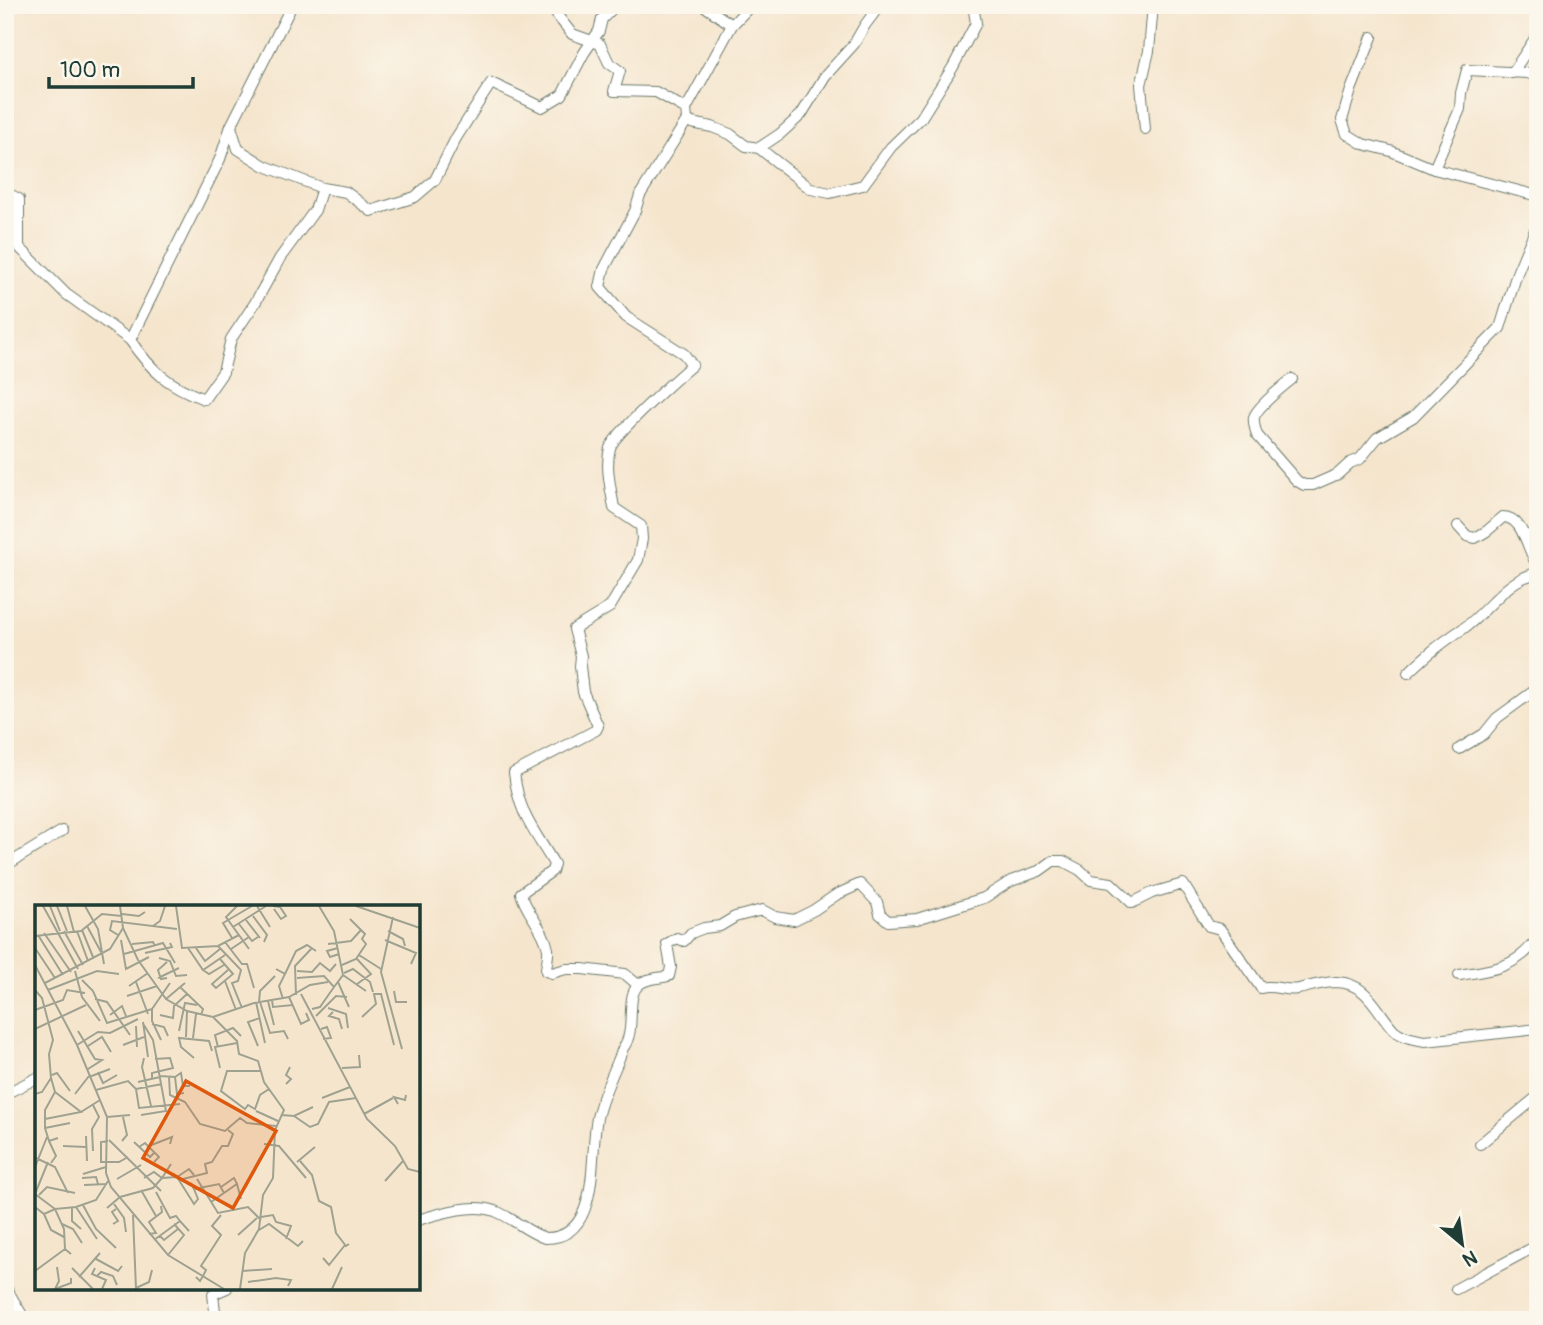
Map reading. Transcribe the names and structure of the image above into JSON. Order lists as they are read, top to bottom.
{
  "scale_bar": "100 m",
  "north": "bottom right"
}
